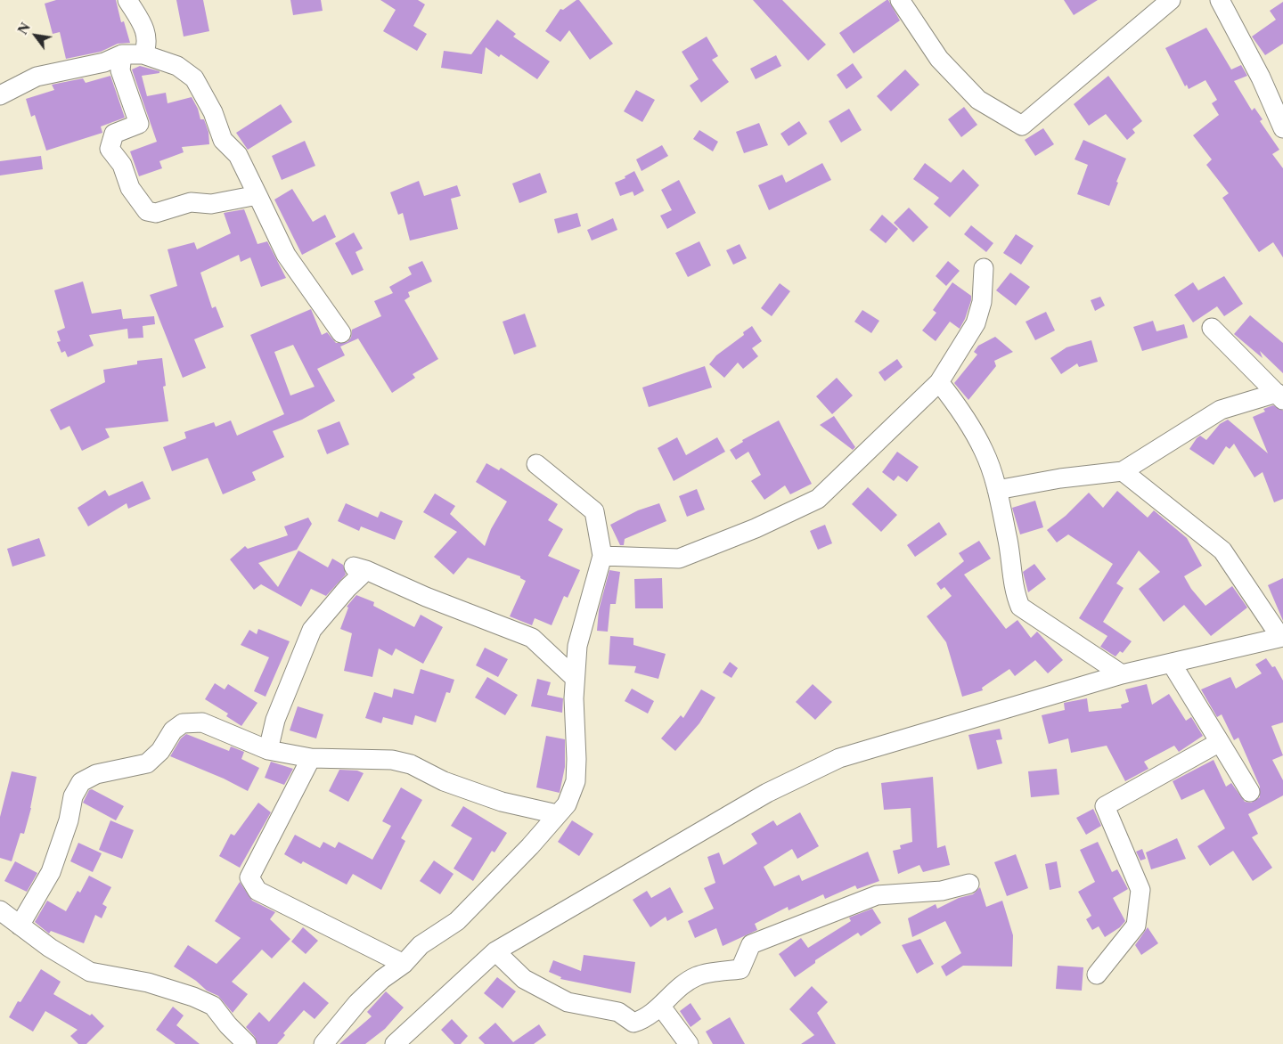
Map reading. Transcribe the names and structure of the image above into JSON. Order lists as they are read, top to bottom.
{
  "north": "top left"
}
